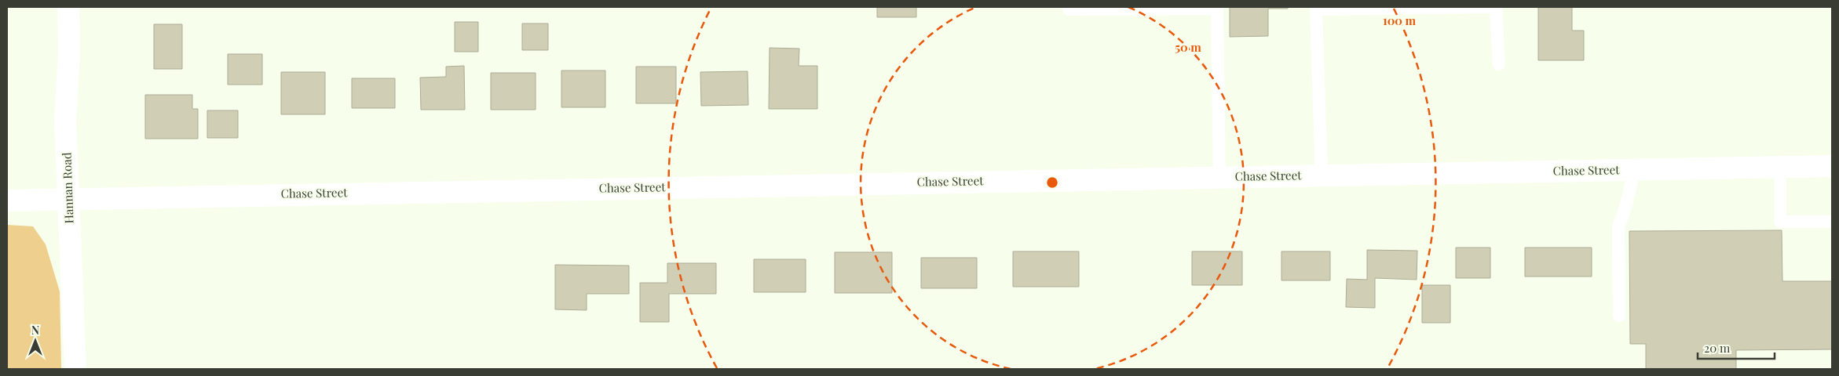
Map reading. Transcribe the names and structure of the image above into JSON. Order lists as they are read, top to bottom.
{
  "streets": {
    "street": ["Chase Street", "Hannan Road"]
  },
  "crossings": [
    ["Chase Street", "Hannan Road"]
  ],
  "scale_bar": "20 m",
  "north": "top",
  "rings": ["100 m", "50 m"]
}
